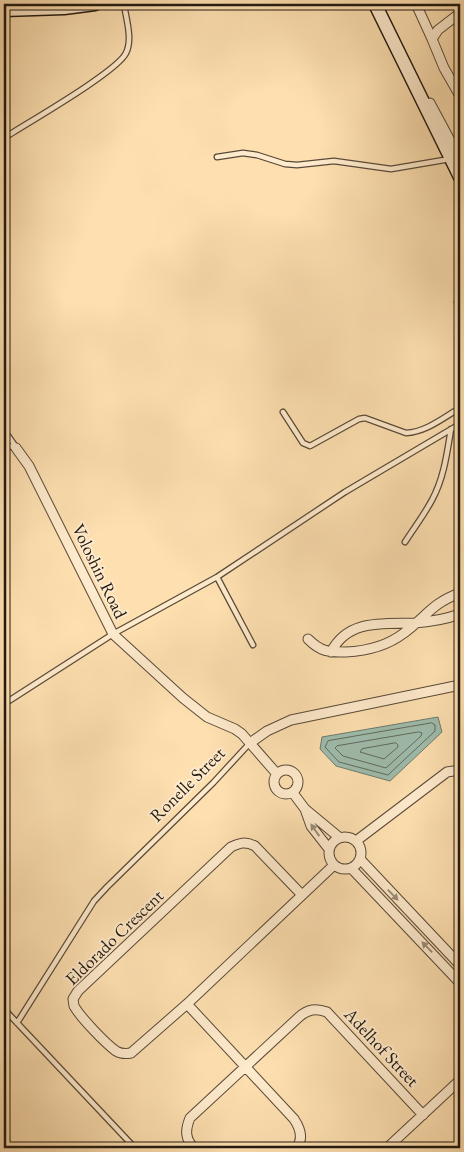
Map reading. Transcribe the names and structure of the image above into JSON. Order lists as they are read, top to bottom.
{
  "streets": {
    "street": [
      "Voloshin Road",
      "Ronelle Street",
      "Eldorado Crescent",
      "Adelhof Street"
    ]
  },
  "crossings": [
    ["Voloshin Road", "Ronelle Street"]
  ]
}
